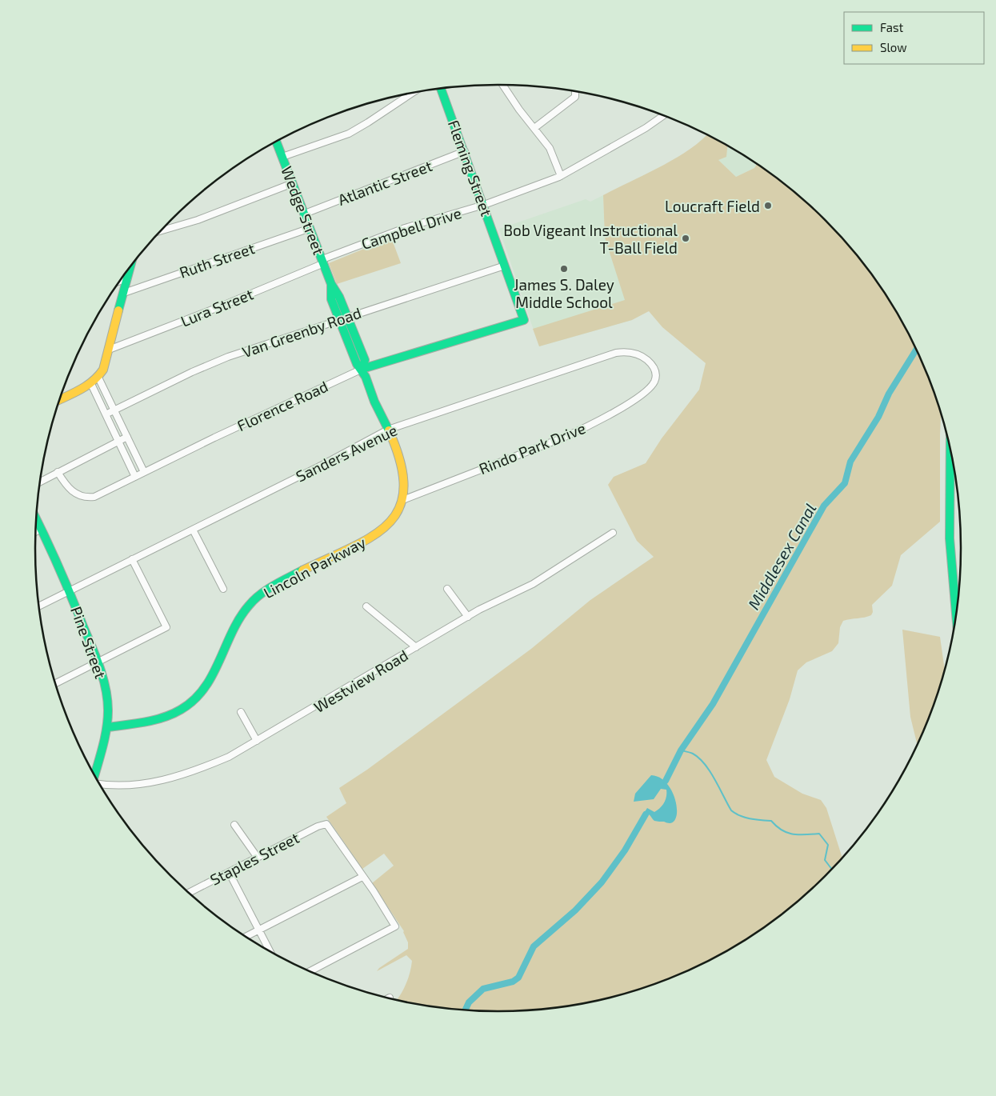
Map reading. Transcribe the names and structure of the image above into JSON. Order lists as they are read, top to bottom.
{
  "streets": {
    "main road": [
      "Fleming Street",
      "Wedge Street",
      "Florence Road",
      "Lincoln Parkway",
      "Pine Street"
    ],
    "street": [
      "Atlantic Street",
      "Campbell Drive",
      "Ruth Street",
      "Lura Street",
      "Van Greenby Road",
      "Rindo Park Drive",
      "Sanders Avenue",
      "Westview Road",
      "Staples Street"
    ]
  },
  "crossings": [
    ["Fleming Street", "Atlantic Street"],
    ["Fleming Street", "Campbell Drive"],
    ["Fleming Street", "Van Greenby Road"],
    ["Fleming Street", "Florence Road"],
    ["Atlantic Street", "Wedge Street"],
    ["Wedge Street", "Campbell Drive"],
    ["Wedge Street", "Ruth Street"],
    ["Wedge Street", "Lura Street"],
    ["Wedge Street", "Van Greenby Road"],
    ["Wedge Street", "Lincoln Parkway"],
    ["Campbell Drive", "Lura Street"],
    ["Van Greenby Road", "Lincoln Parkway"],
    ["Florence Road", "Lincoln Parkway"],
    ["Rindo Park Drive", "Sanders Avenue"],
    ["Rindo Park Drive", "Lincoln Parkway"],
    ["Sanders Avenue", "Lincoln Parkway"],
    ["Sanders Avenue", "Pine Street"],
    ["Lincoln Parkway", "Pine Street"]
  ],
  "water": ["Middlesex Canal"],
  "places": ["Loucraft Field", "Bob Vigeant Instructional T-Ball Field", "James S. Daley Middle School"],
  "legend": ["Fast", "Slow"]
}
